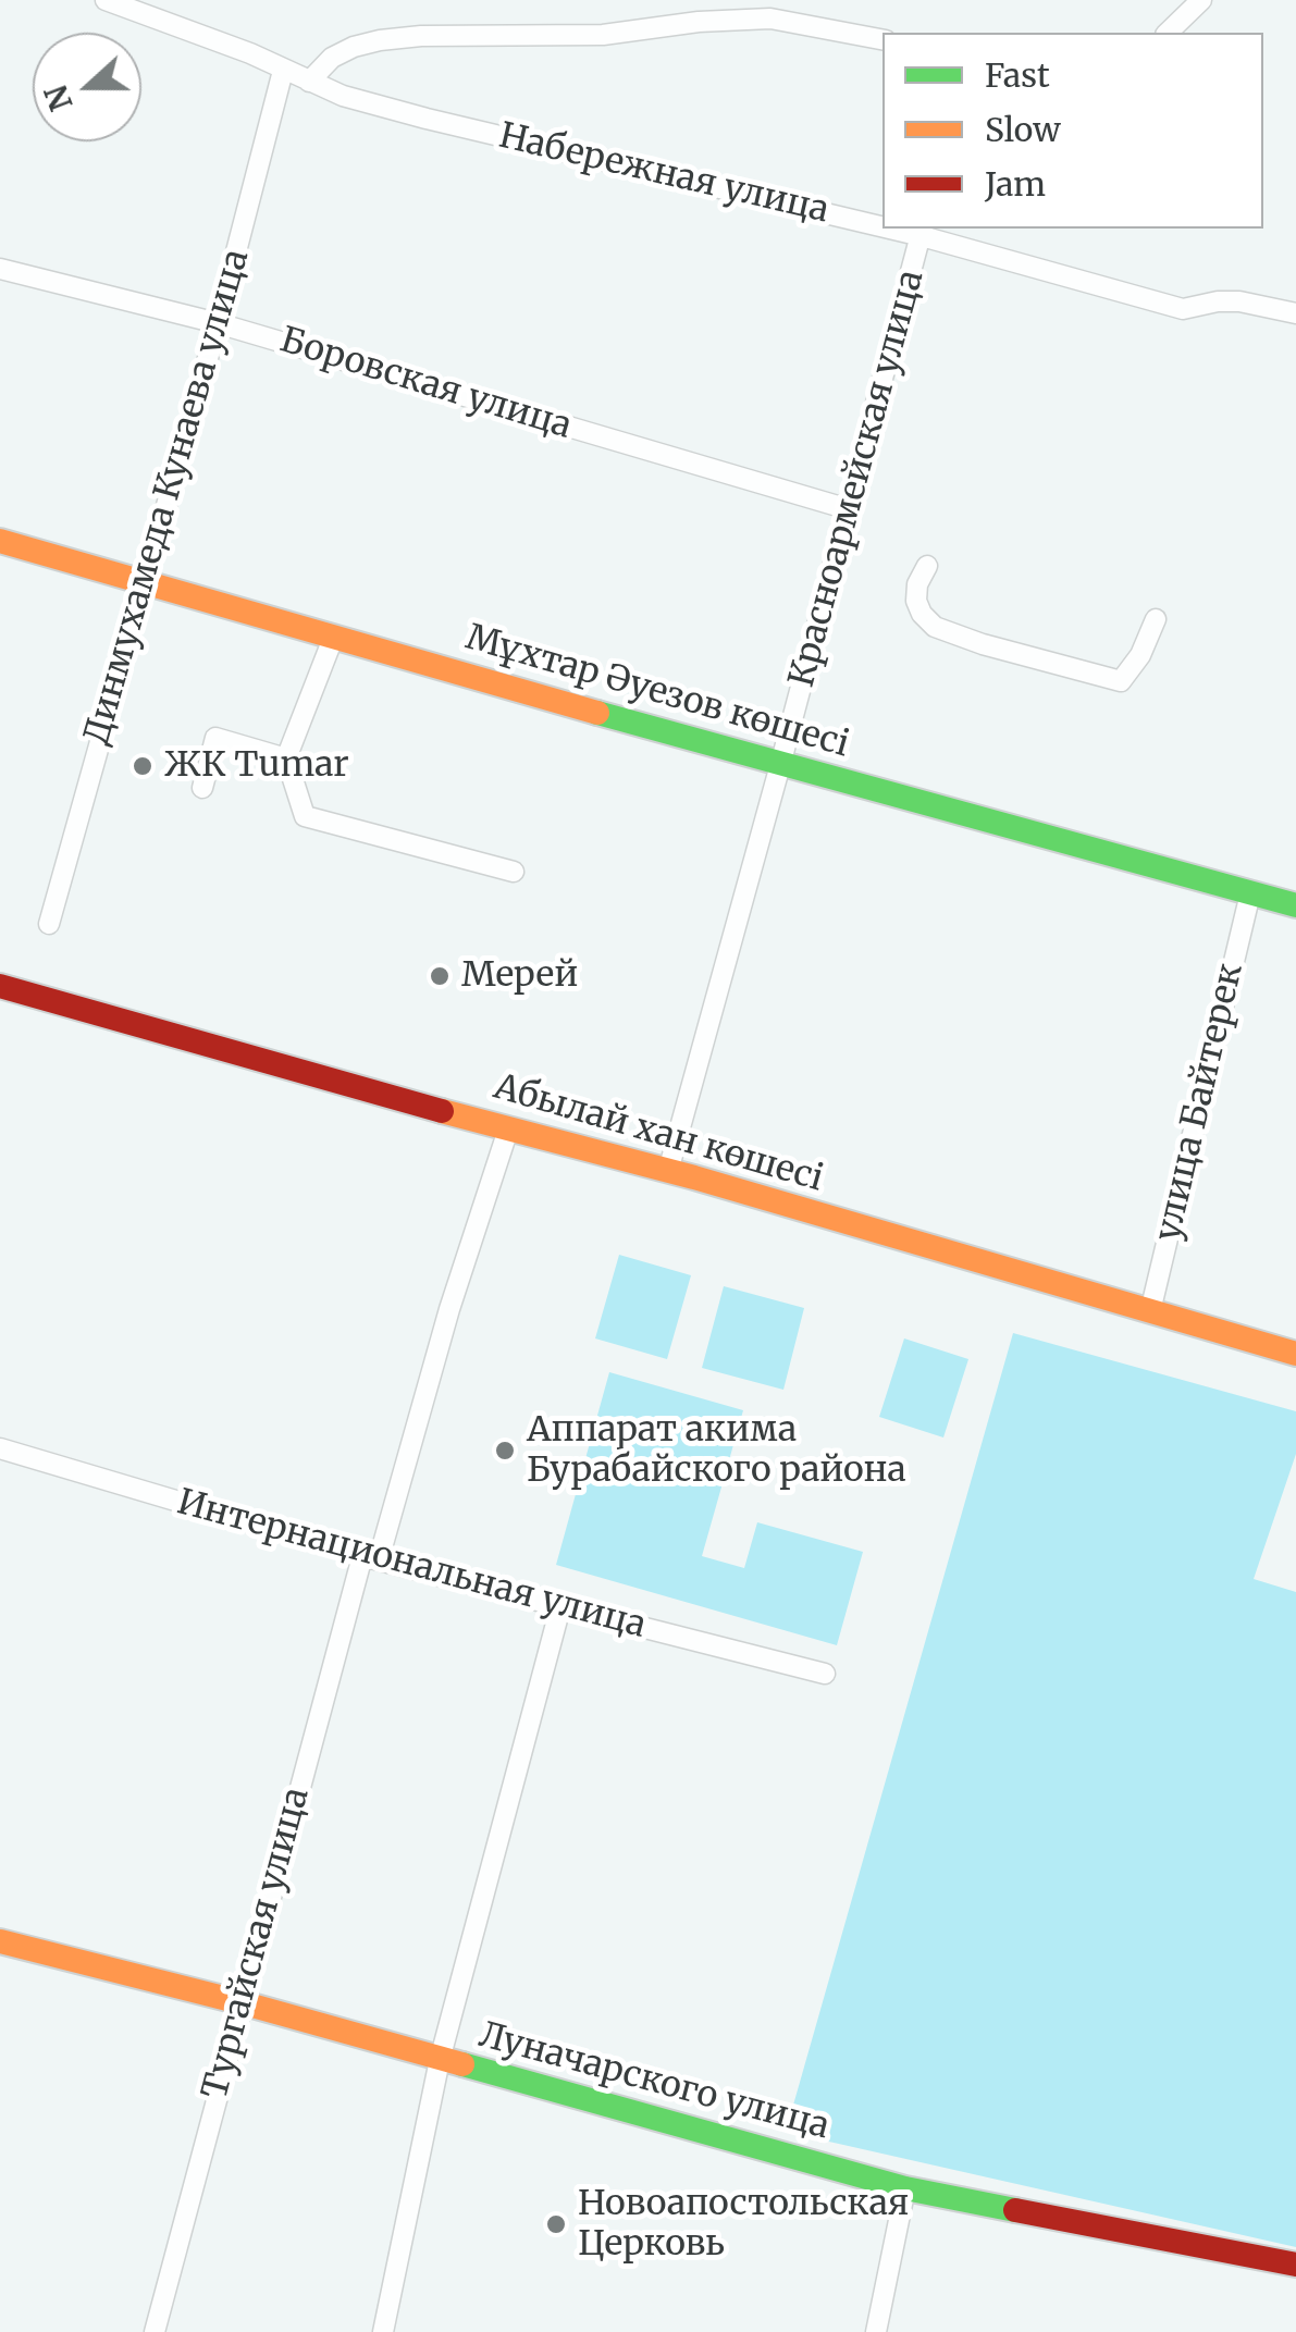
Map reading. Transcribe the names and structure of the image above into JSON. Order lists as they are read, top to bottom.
{
  "streets": {
    "street": [
      "Набережная улица",
      "Боровская улица",
      "Красноармейская улица",
      "Динмухамеда Кунаева улица",
      "Мұхтар Әуезов көшесі",
      "улица Байтерек",
      "Абылай хан көшесі",
      "Интернациональная улица",
      "Тургайская улица",
      "Луначарского улица"
    ]
  },
  "crossings": [
    ["Набережная улица", "Красноармейская улица"],
    ["Набережная улица", "Динмухамеда Кунаева улица"],
    ["Боровская улица", "Красноармейская улица"],
    ["Боровская улица", "Динмухамеда Кунаева улица"],
    ["Красноармейская улица", "Мұхтар Әуезов көшесі"],
    ["Красноармейская улица", "Абылай хан көшесі"],
    ["Динмухамеда Кунаева улица", "Мұхтар Әуезов көшесі"],
    ["Мұхтар Әуезов көшесі", "улица Байтерек"],
    ["улица Байтерек", "Абылай хан көшесі"],
    ["Абылай хан көшесі", "Тургайская улица"],
    ["Интернациональная улица", "Тургайская улица"],
    ["Тургайская улица", "Луначарского улица"]
  ],
  "places": [
    "ЖК Tumar",
    "Мерей",
    "Аппарат акима Бурабайского района",
    "Новоапостольская Церковь"
  ],
  "legend": ["Fast", "Slow", "Jam"],
  "north": "left"
}
